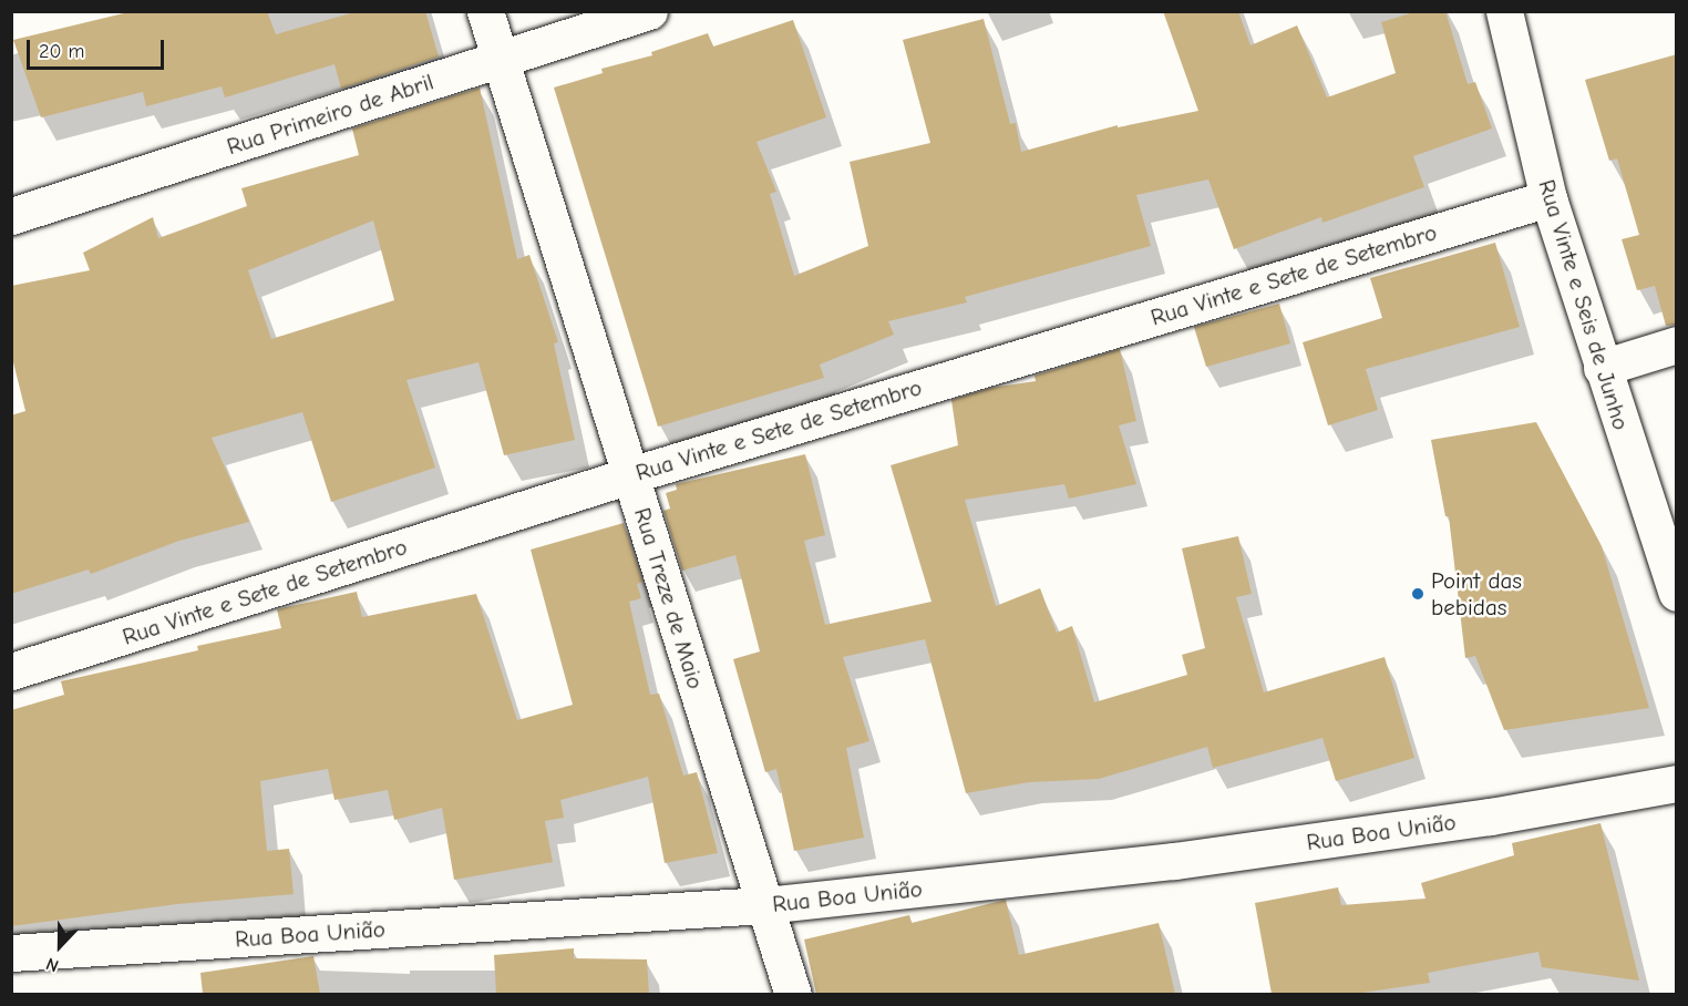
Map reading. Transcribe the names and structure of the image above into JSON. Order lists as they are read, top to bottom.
{
  "streets": {
    "street": [
      "Rua Primeiro de Abril",
      "Rua Vinte e Sete de Setembro",
      "Rua Vinte e Seis de Junho",
      "Rua Treze de Maio",
      "Rua Boa União"
    ]
  },
  "crossings": [
    ["Rua Primeiro de Abril", "Rua Treze de Maio"],
    ["Rua Vinte e Sete de Setembro", "Rua Vinte e Seis de Junho"],
    ["Rua Vinte e Sete de Setembro", "Rua Treze de Maio"],
    ["Rua Treze de Maio", "Rua Boa União"]
  ],
  "places": ["Point das bebidas"],
  "scale_bar": "20 m",
  "north": "bottom"
}
